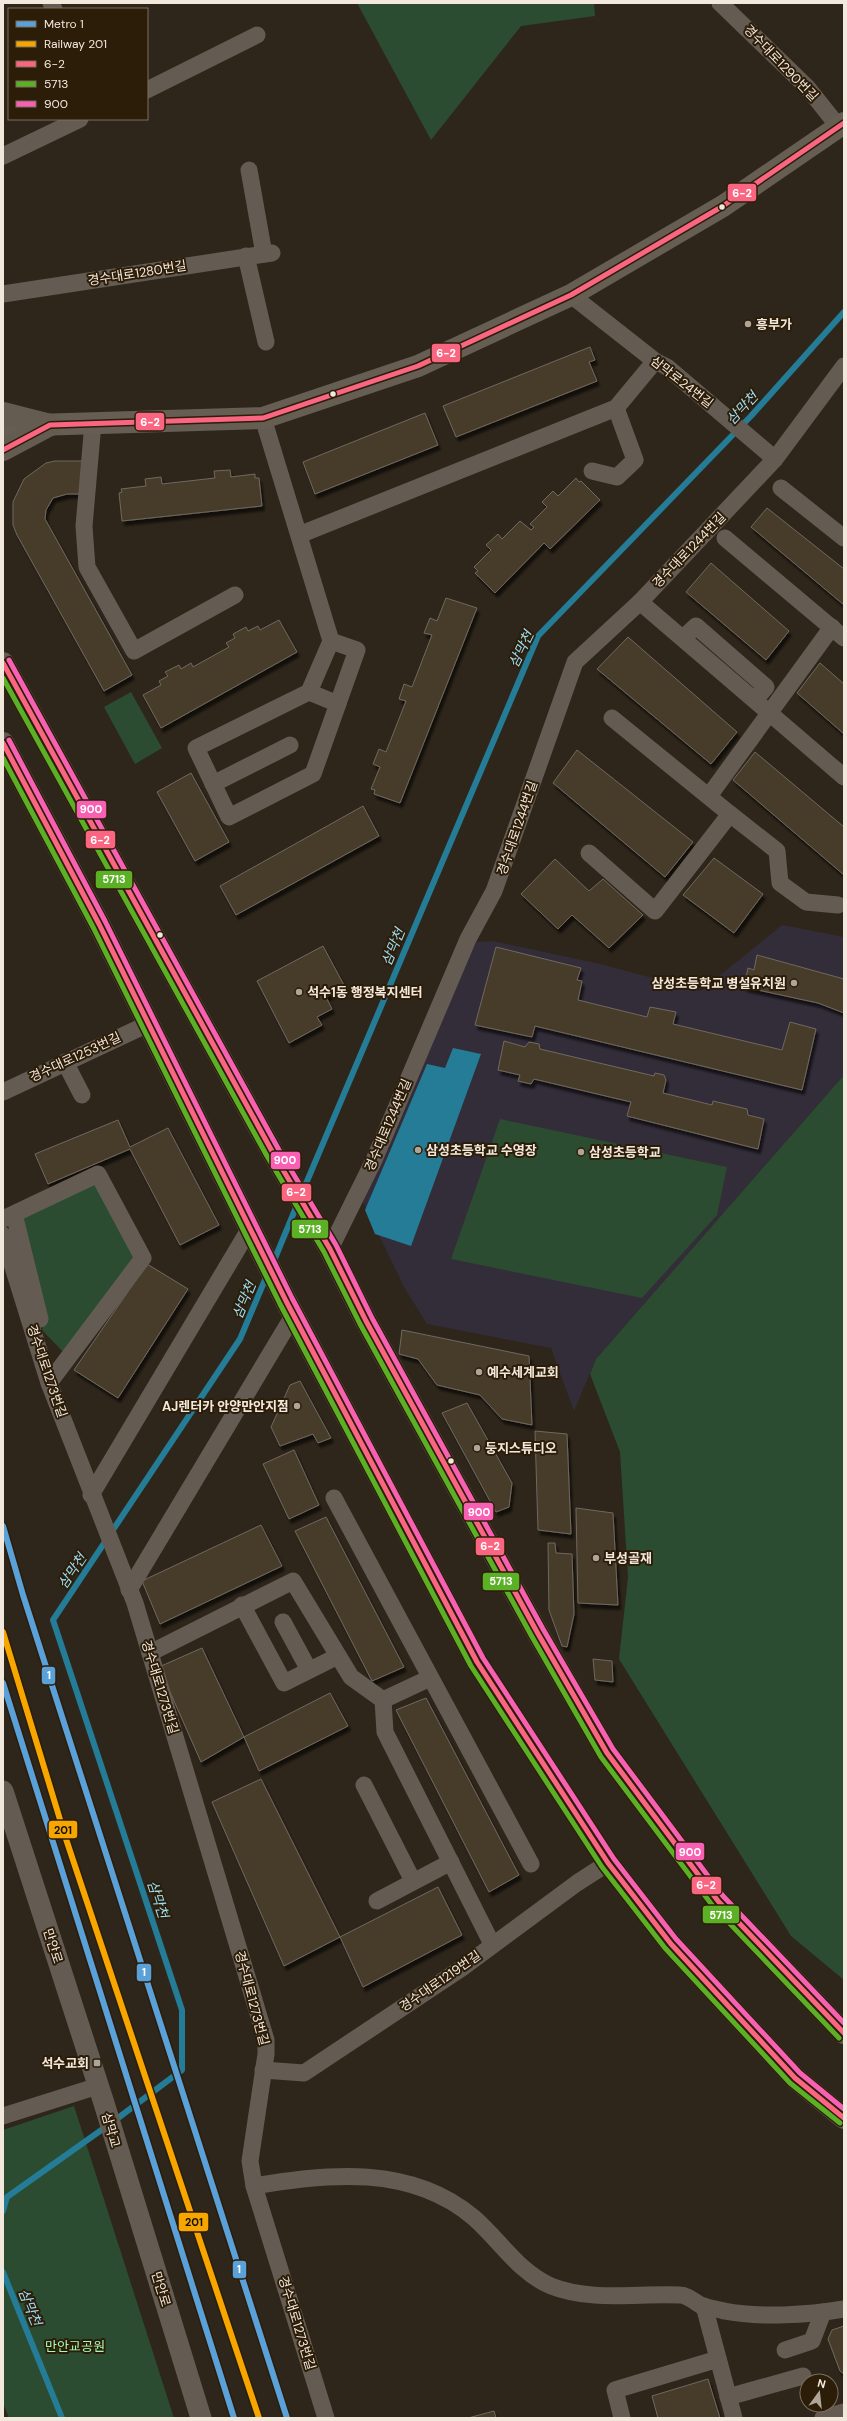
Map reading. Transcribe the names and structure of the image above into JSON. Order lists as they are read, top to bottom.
{
  "streets": {
    "street": [
      "경수대로1290번길",
      "경수대로1280번길",
      "삼막로24번길",
      "경수대로1244번길",
      "경수대로1253번길",
      "경수대로1273번길",
      "만안로",
      "경수대로1219번길",
      "삼막교"
    ]
  },
  "crossings": [
    ["삼막로24번길", "경수대로1244번길"],
    ["경수대로1273번길", "경수대로1219번길"],
    ["만안로", "삼막교"]
  ],
  "water": ["삼막천"],
  "parks": ["만안교공원"],
  "places": {
    "other": [
      "흥부가",
      "삼성초등학교 병설유치원",
      "석수1동 행정복지센터",
      "삼성초등학교 수영장",
      "삼성초등학교",
      "예수세계교회",
      "AJ렌터카 안양만안지점",
      "둥지스튜디오",
      "부성골재"
    ],
    "transit": ["석수교회"]
  },
  "lines": [
    "transit line 6-2",
    "transit line 900",
    "transit line 5713",
    "metro line 1",
    "rail line 201"
  ],
  "legend": [
    "Metro 1",
    "Railway 201",
    "6-2",
    "5713",
    "900"
  ],
  "north": "top"
}
